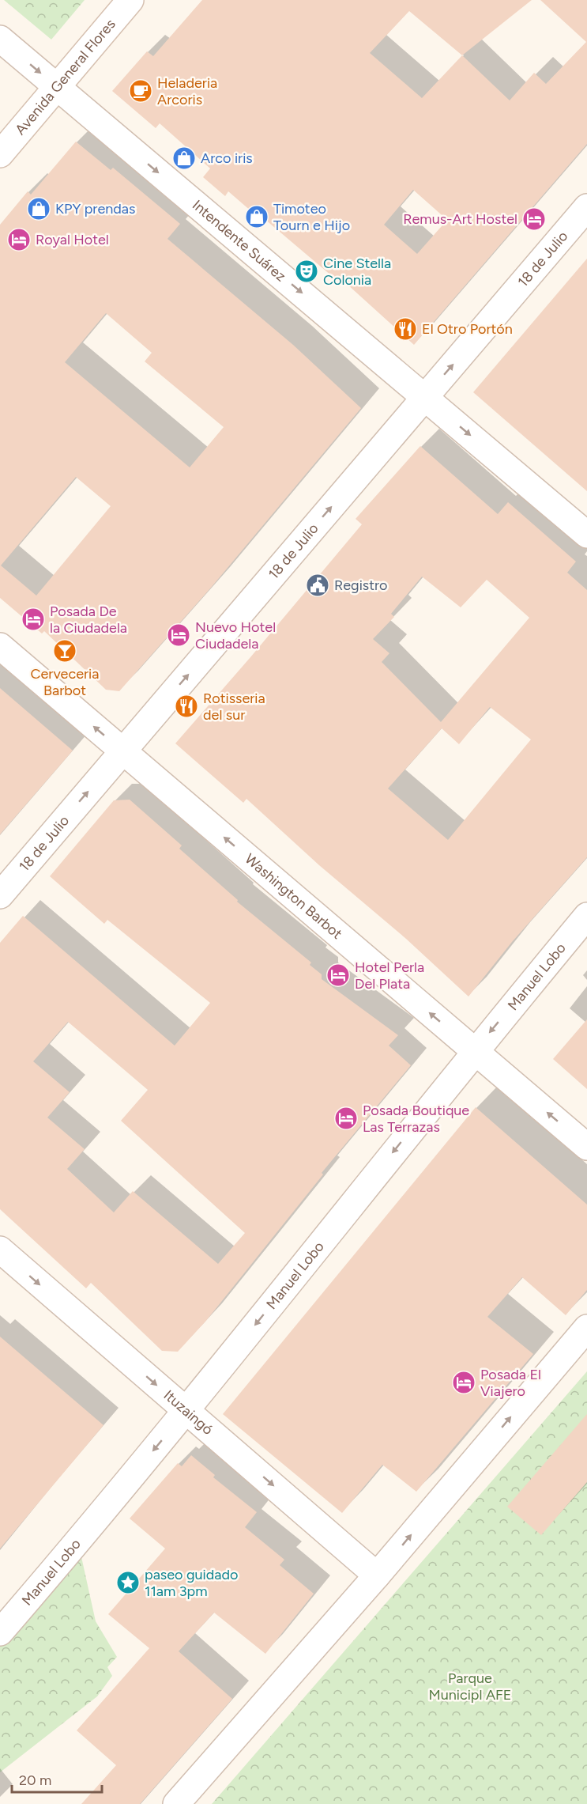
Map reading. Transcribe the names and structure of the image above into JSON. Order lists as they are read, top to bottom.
{
  "streets": {
    "street": [
      "Avenida General Flores",
      "Intendente Suárez",
      "18 de Julio",
      "Washington Barbot",
      "Manuel Lobo",
      "Ituzaingó"
    ]
  },
  "crossings": [
    ["Avenida General Flores", "Intendente Suárez"],
    ["Intendente Suárez", "18 de Julio"],
    ["18 de Julio", "Washington Barbot"],
    ["Washington Barbot", "Manuel Lobo"],
    ["Manuel Lobo", "Ituzaingó"]
  ],
  "one_way": [
    "Intendente Suárez",
    "18 de Julio",
    "Washington Barbot",
    "Manuel Lobo",
    "Ituzaingó"
  ],
  "parks": ["Parque Municipl AFE"],
  "places": {
    "cafe": ["Heladeria Arcoris"],
    "shop": ["Arco iris", "KPY prendas", "Timoteo Tourn e Hijo"],
    "hotel": [
      "Remus-Art Hostel",
      "Royal Hotel",
      "Posada De la Ciudadela",
      "Nuevo Hotel Ciudadela",
      "Hotel Perla Del Plata",
      "Posada Boutique Las Terrazas",
      "Posada El Viajero"
    ],
    "theatre": ["Cine Stella Colonia"],
    "restaurant": ["El Otro Portón", "Rotisseria del sur"],
    "public building": ["Registro"],
    "bar": ["Cerveceria Barbot"],
    "place": ["paseo guidado 11am 3pm"]
  },
  "scale_bar": "20 m"
}
